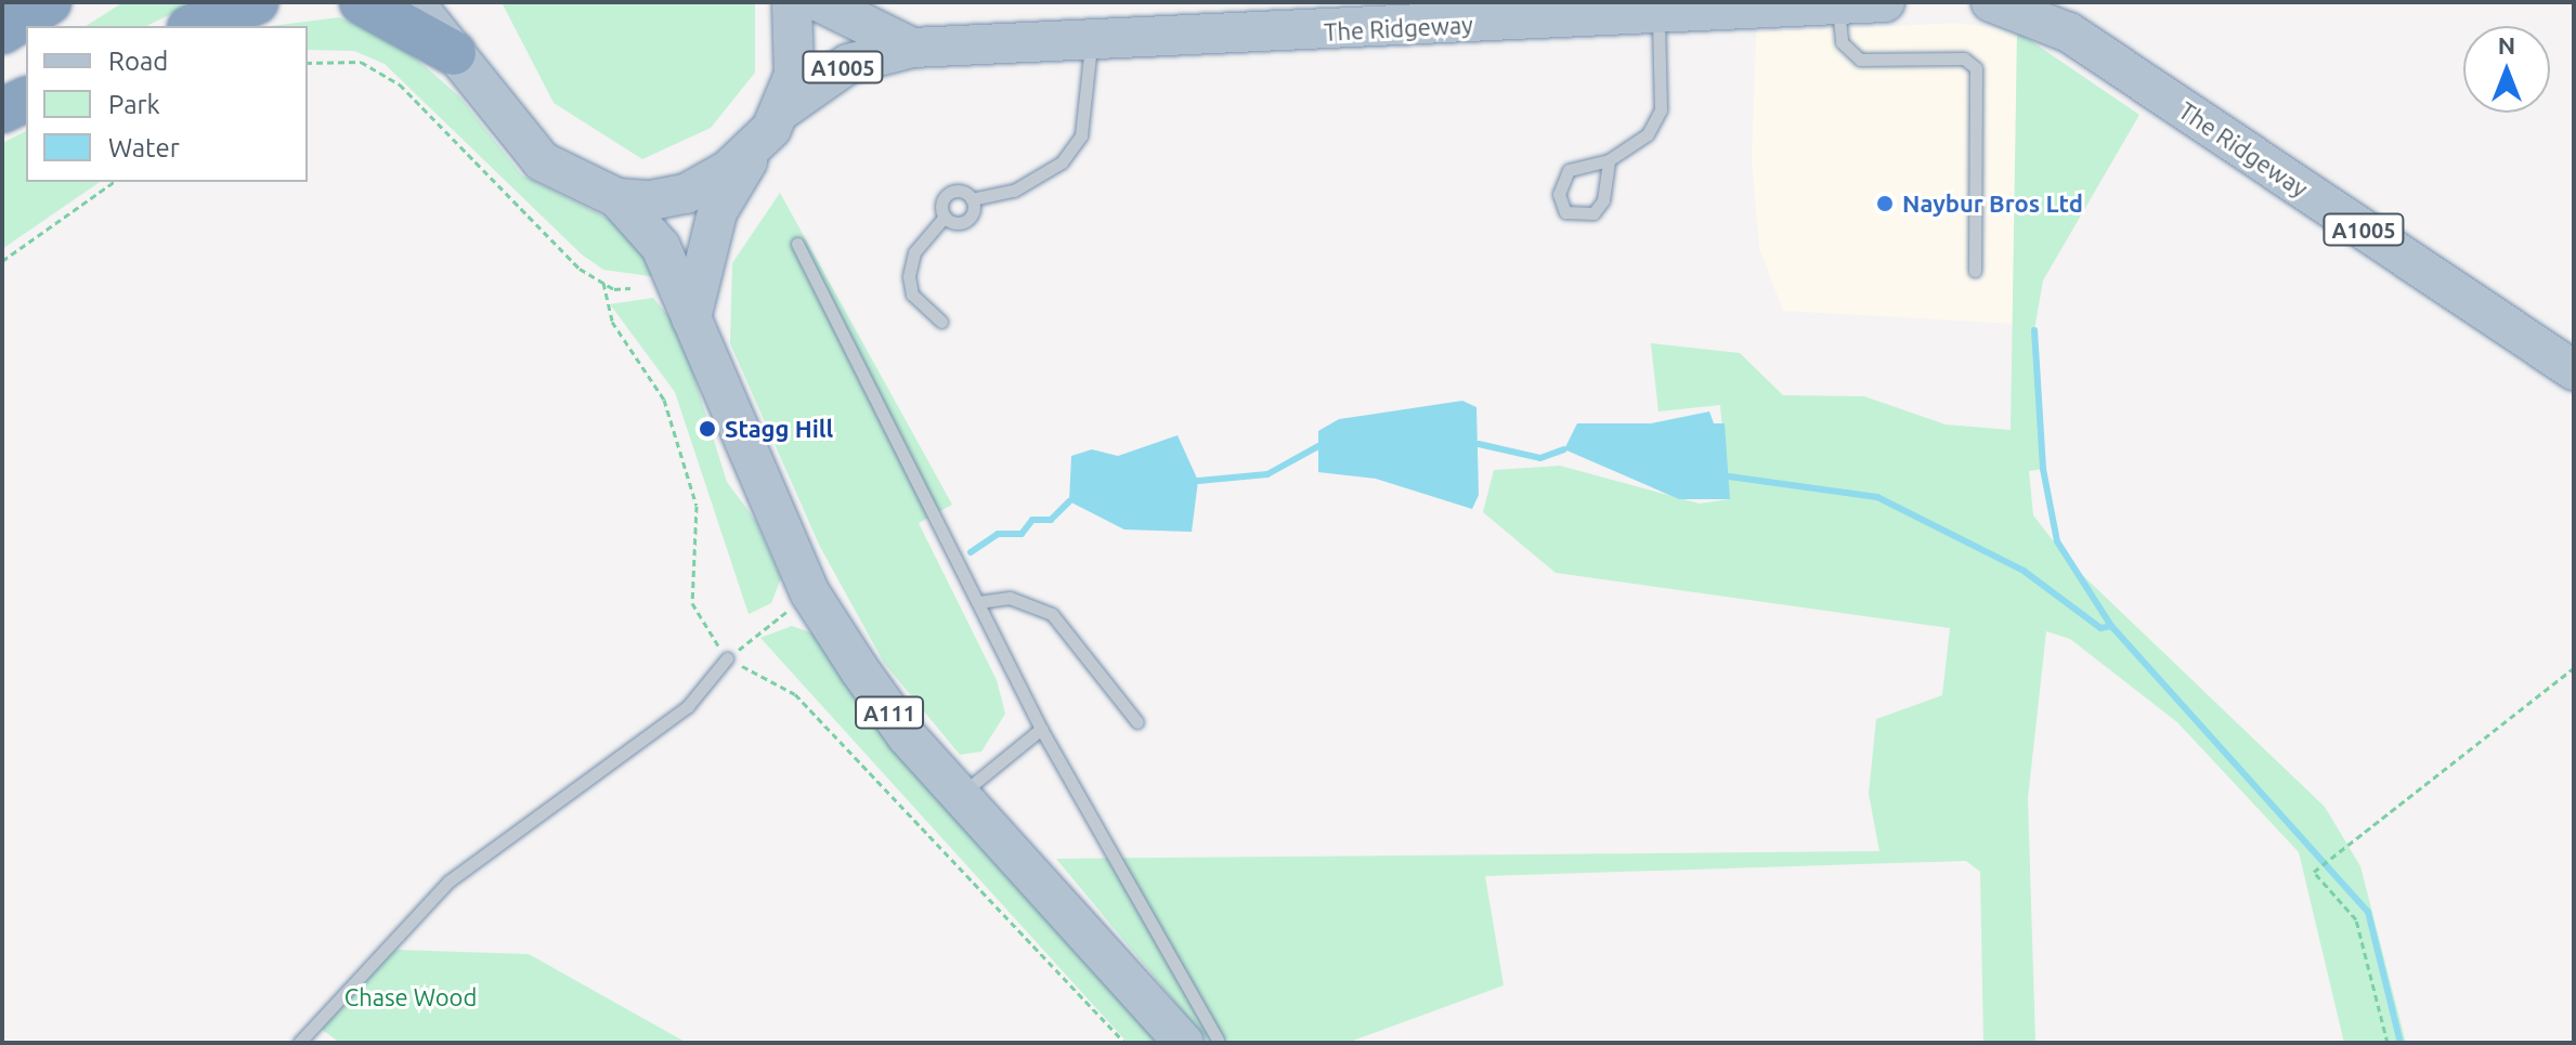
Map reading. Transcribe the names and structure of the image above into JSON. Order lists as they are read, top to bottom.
{
  "streets": {
    "main road": ["The Ridgeway", "A1005", "A111"]
  },
  "parks": ["Chase Wood"],
  "places": ["Naybur Bros Ltd", "Stagg Hill"],
  "legend": ["Road", "Park", "Water"],
  "north": "top"
}
